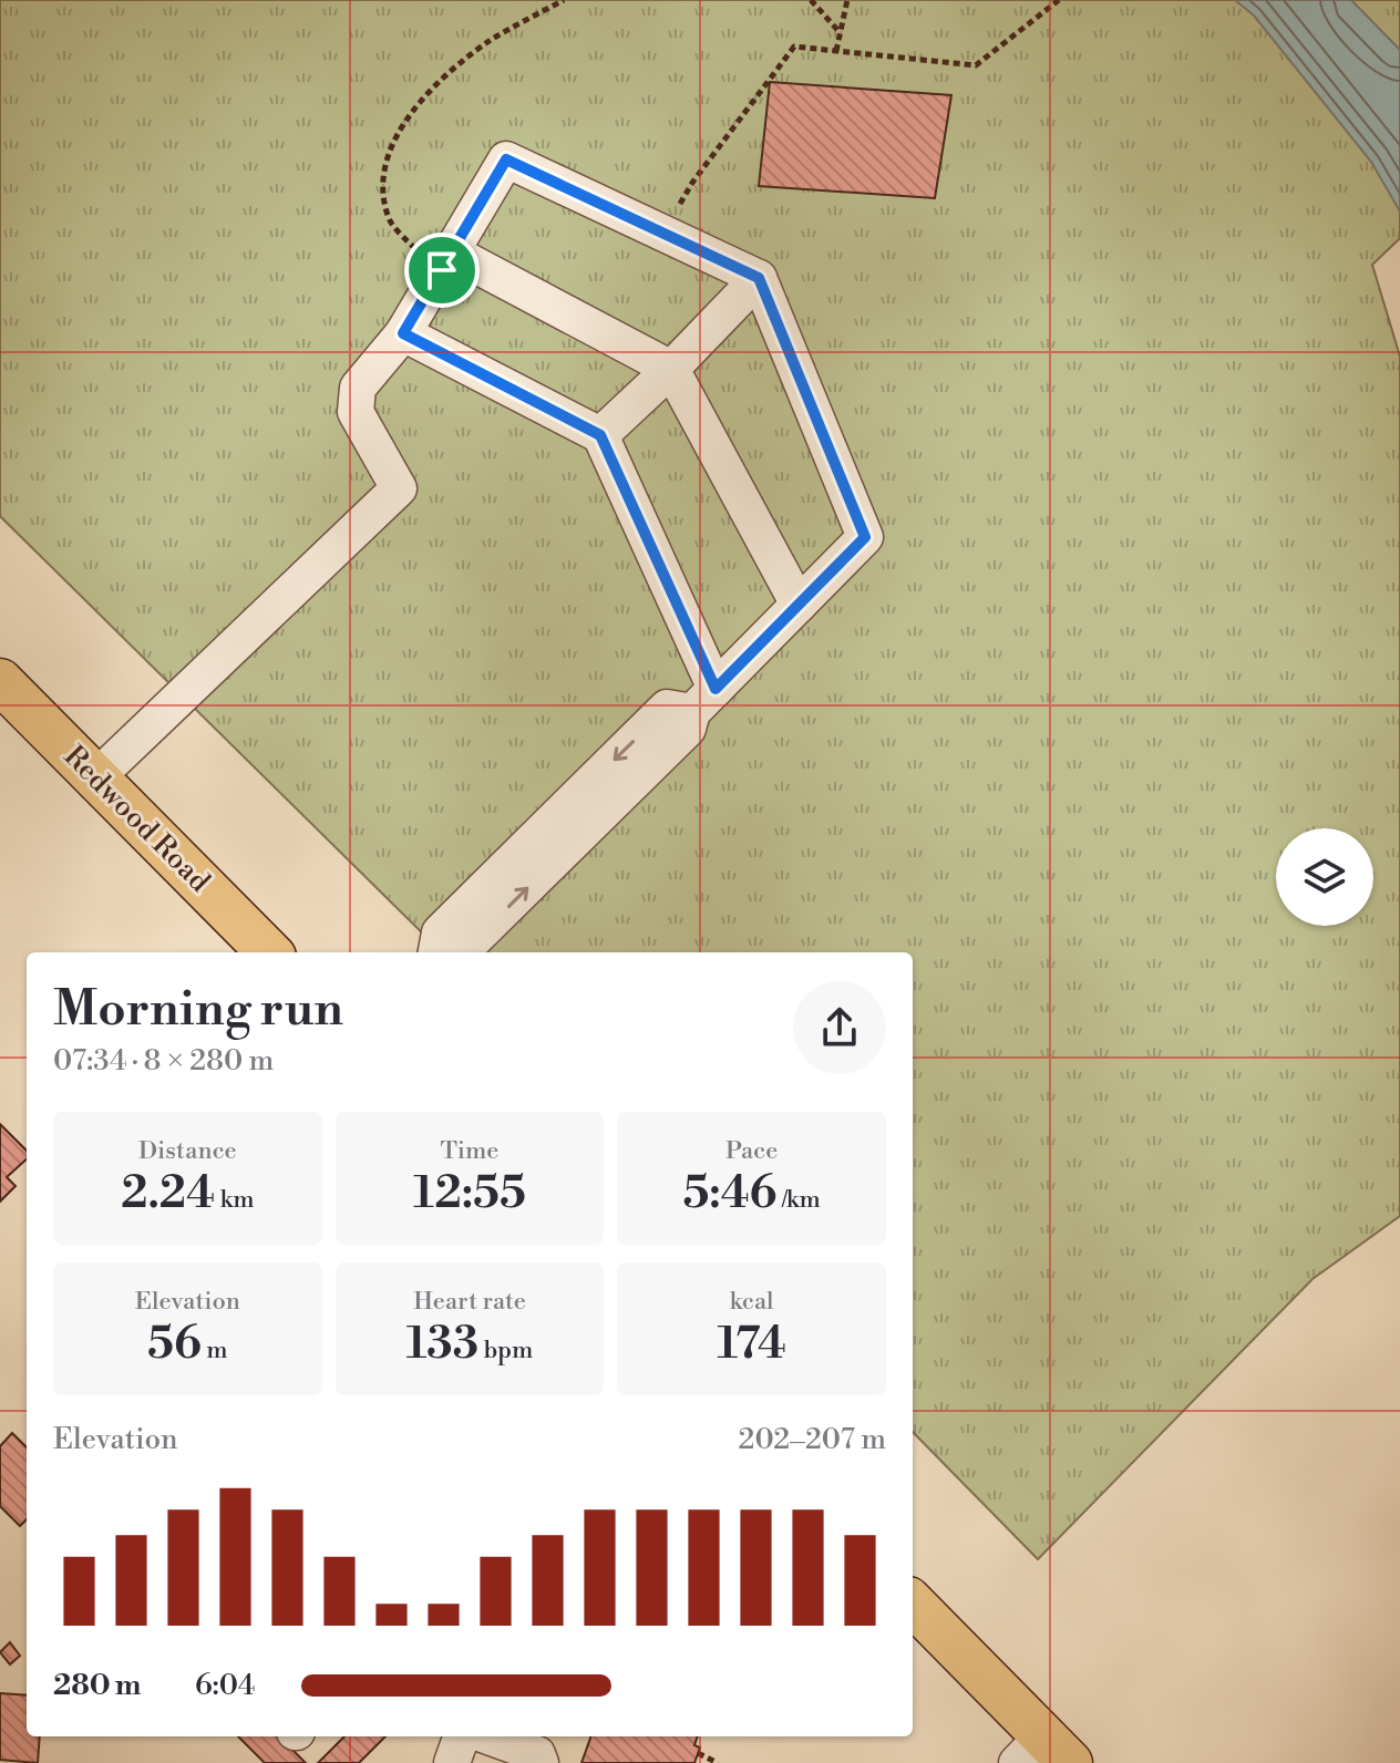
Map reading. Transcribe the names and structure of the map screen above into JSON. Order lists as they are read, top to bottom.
{
  "streets": {
    "main road": ["Redwood Road"]
  },
  "page": {
    "heading": ["Morning run", "07:34 · 8 × 280 m"],
    "stats": [
      ["Distance", "2.24 km"],
      ["Time", "12:55"],
      ["Pace", "5:46 /km"],
      ["Elevation", "56 m"],
      ["Heart rate", "133 bpm"],
      ["kcal", "174"]
    ],
    "chart": ["Elevation", "202–207 m"],
    "list": [
      {
        "name": "280 m",
        "note": "6:04"
      }
    ]
  }
}
